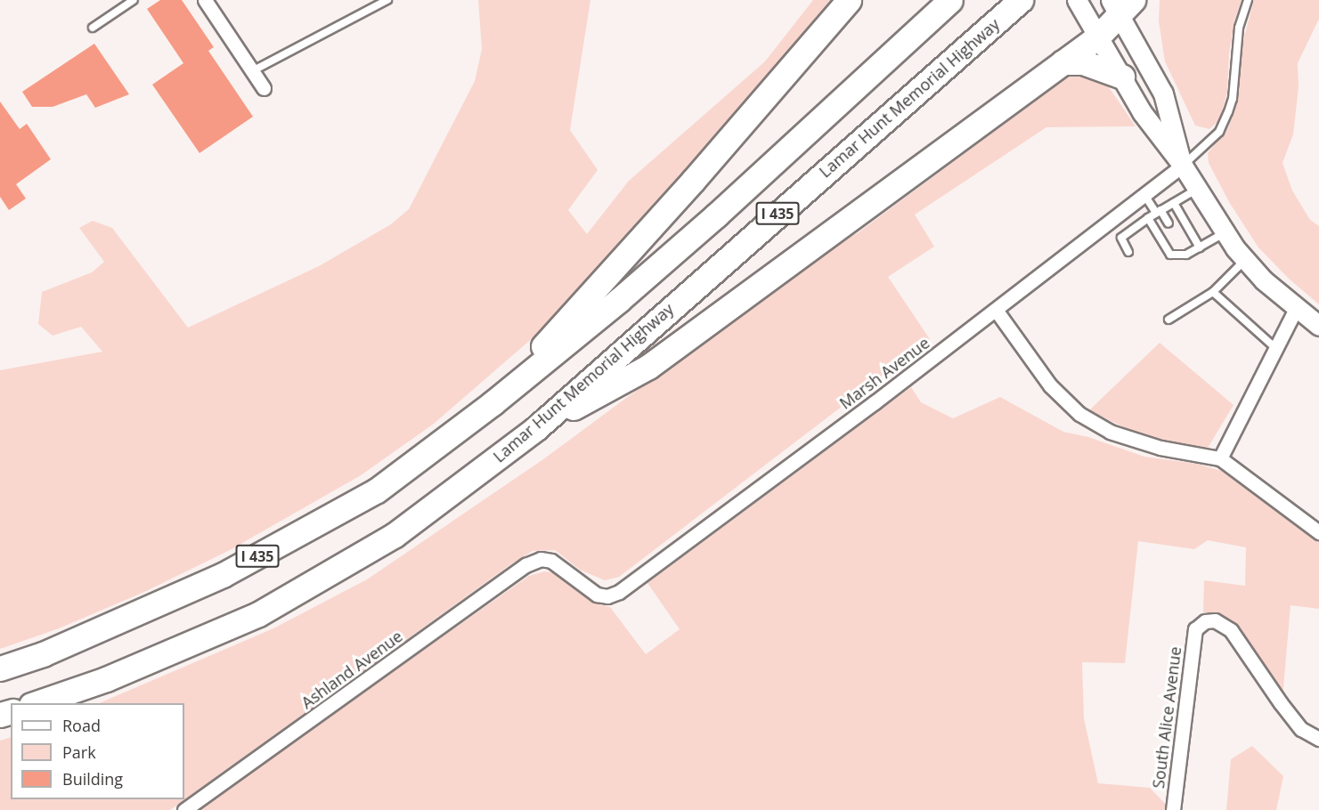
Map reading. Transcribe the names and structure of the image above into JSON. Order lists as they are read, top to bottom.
{
  "streets": {
    "highway": ["Lamar Hunt Memorial Highway", "I 435"],
    "street": ["Marsh Avenue", "Ashland Avenue", "South Alice Avenue"]
  },
  "crossings": [
    ["Marsh Avenue", "Ashland Avenue"]
  ],
  "legend": ["Road", "Park", "Building"]
}
